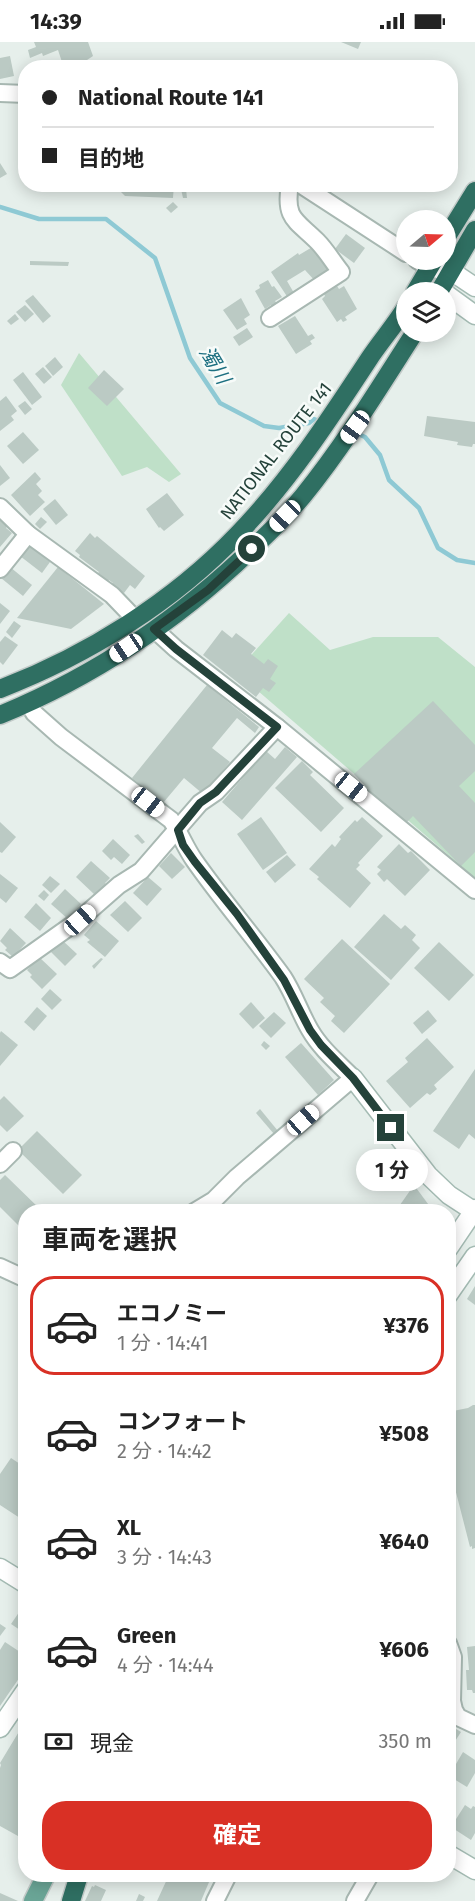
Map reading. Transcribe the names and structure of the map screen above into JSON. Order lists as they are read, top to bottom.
{
  "streets": {
    "highway": ["NATIONAL ROUTE 141"]
  },
  "water": ["濁川"],
  "north": "right",
  "page": {
    "status": "14:39",
    "banner": ["National Route 141", "目的地"],
    "bubble": "1 分",
    "heading": "車両を選択",
    "list": [
      {
        "name": "エコノミー",
        "note": "1 分 · 14:41",
        "value": "¥376"
      },
      {
        "name": "コンフォート",
        "note": "2 分 · 14:42",
        "value": "¥508"
      },
      {
        "name": "XL",
        "note": "3 分 · 14:43",
        "value": "¥640"
      },
      {
        "name": "Green",
        "note": "4 分 · 14:44",
        "value": "¥606"
      }
    ],
    "pay": ["現金", "350 m"],
    "buttons": "確定"
  }
}
